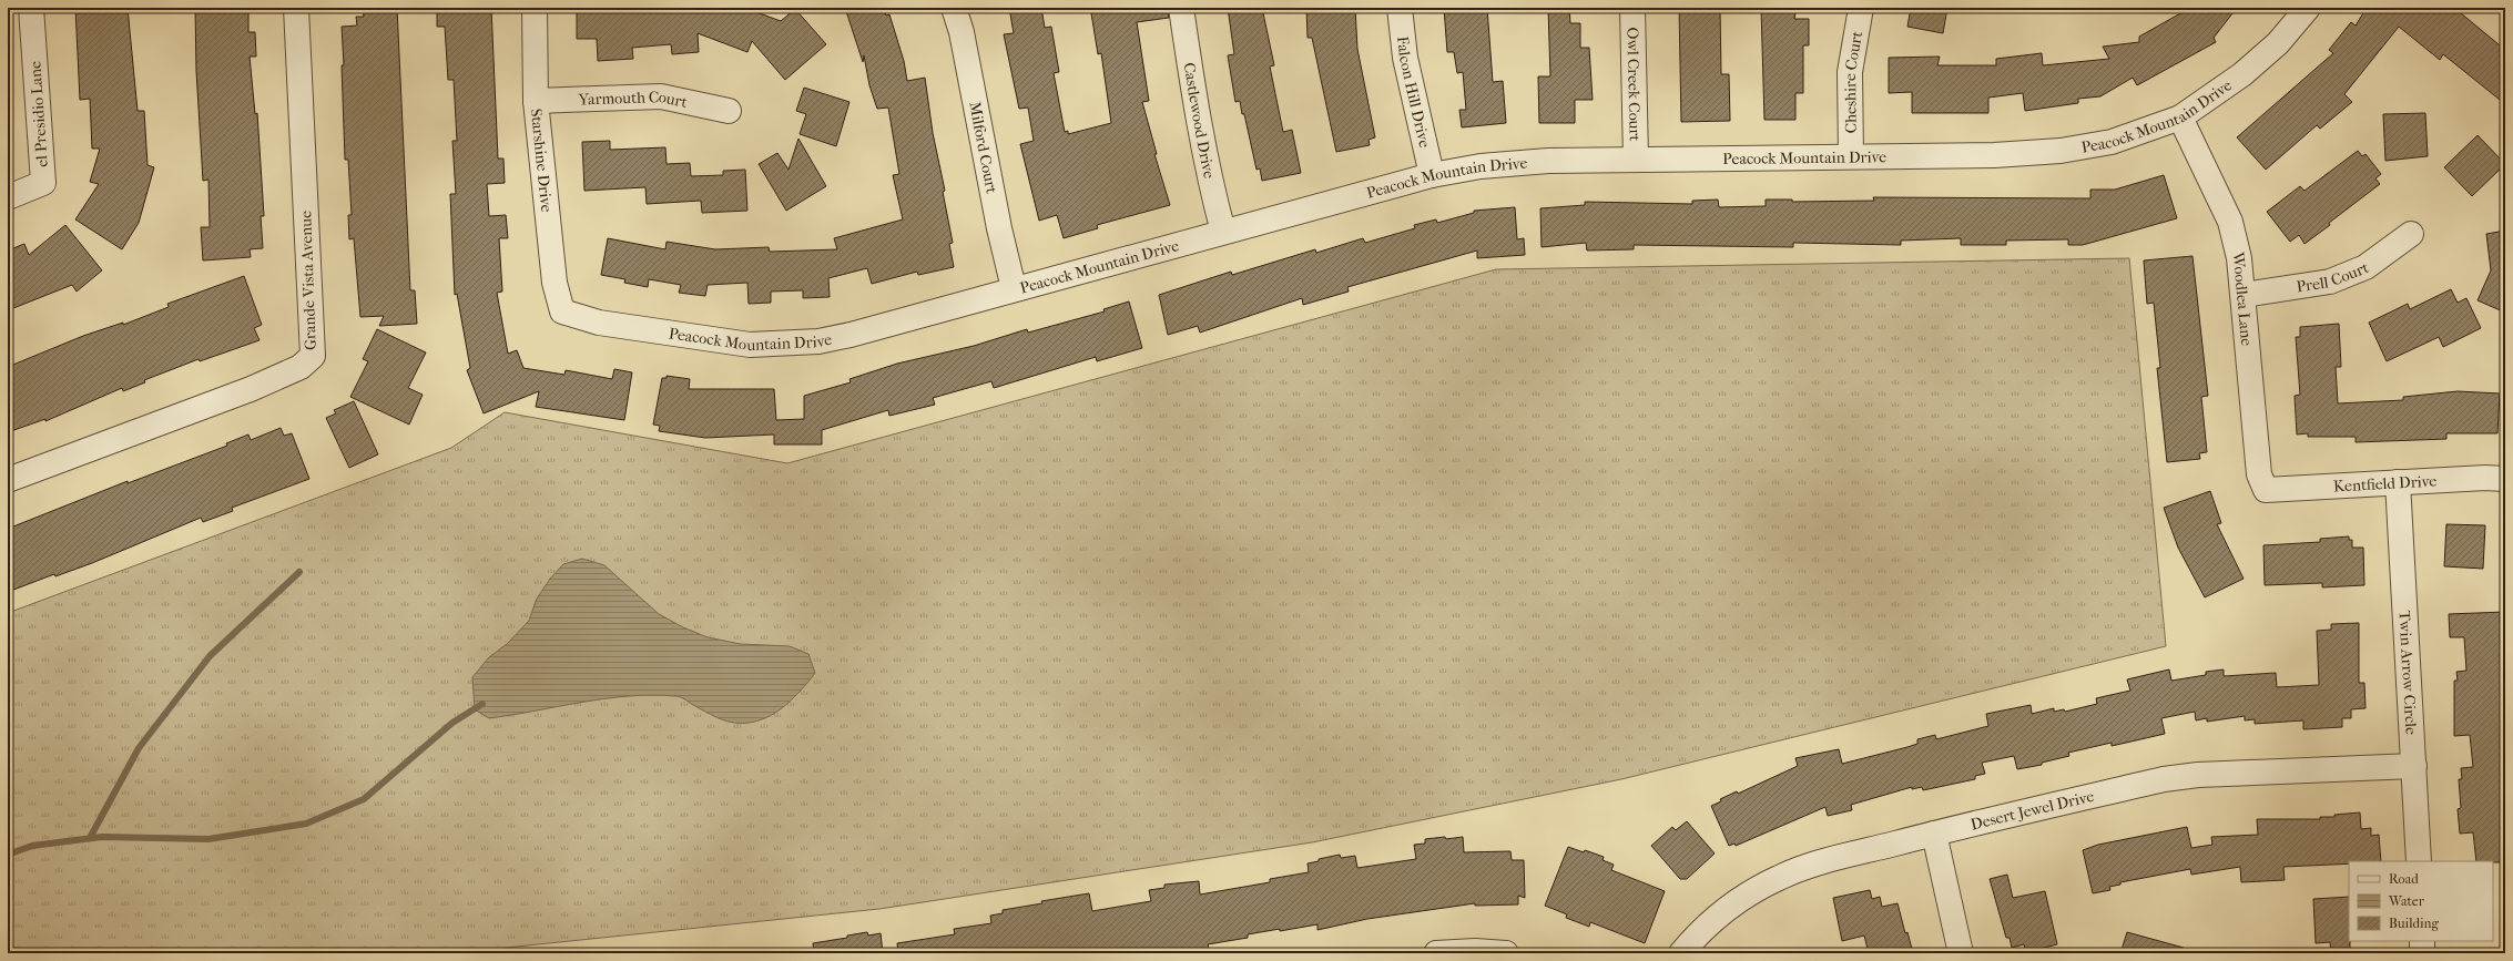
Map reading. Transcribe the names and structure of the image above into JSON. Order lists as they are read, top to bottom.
{
  "streets": {
    "street": [
      "Cheshire Court",
      "Owl Creek Court",
      "Falcon Hill Drive",
      "Yarmouth Court",
      "el Presidio Lane",
      "Peacock Mountain Drive",
      "Castlewood Drive",
      "Milford Court",
      "Starshine Drive",
      "Prell Court",
      "Grande Vista Avenue",
      "Woodlea Lane",
      "Kentfield Drive",
      "Twin Arrow Circle",
      "Desert Jewel Drive"
    ]
  },
  "crossings": [
    ["Cheshire Court", "Peacock Mountain Drive"],
    ["Owl Creek Court", "Peacock Mountain Drive"],
    ["Falcon Hill Drive", "Peacock Mountain Drive"],
    ["Yarmouth Court", "Starshine Drive"],
    ["Peacock Mountain Drive", "Castlewood Drive"],
    ["Peacock Mountain Drive", "Milford Court"],
    ["Peacock Mountain Drive", "Starshine Drive"],
    ["Peacock Mountain Drive", "Woodlea Lane"],
    ["Prell Court", "Woodlea Lane"],
    ["Woodlea Lane", "Kentfield Drive"],
    ["Kentfield Drive", "Twin Arrow Circle"],
    ["Twin Arrow Circle", "Desert Jewel Drive"]
  ],
  "legend": ["Road", "Water", "Building"]
}
